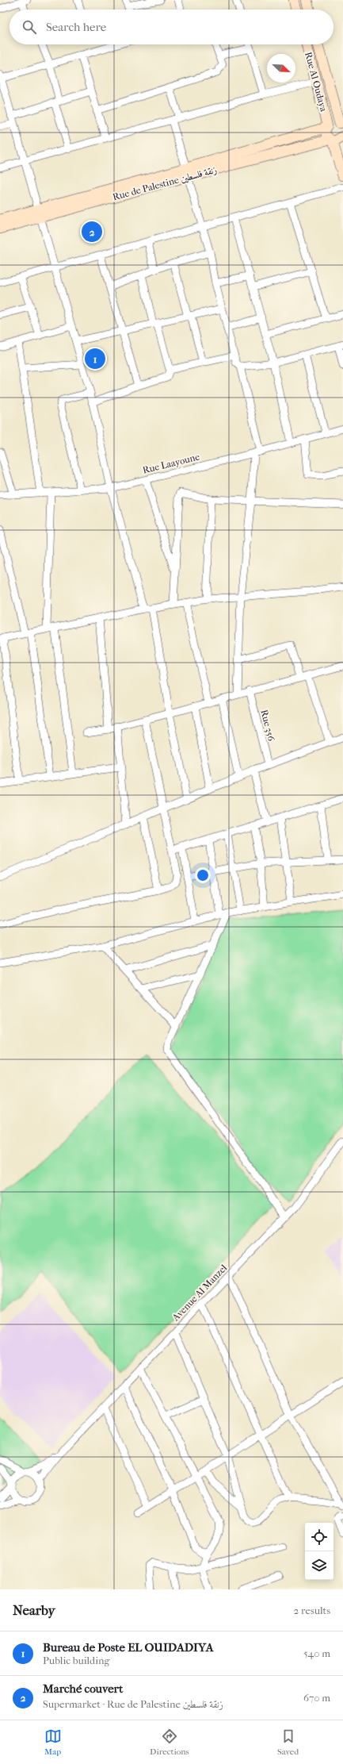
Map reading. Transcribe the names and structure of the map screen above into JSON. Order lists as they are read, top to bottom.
{
  "streets": {
    "main road": ["Rue Al Oudaya", "Rue de Palestine زنقة فلسطين"],
    "street": ["Rue Laayoune", "Rue 356", "Avenue Al Manzel"]
  },
  "crossings": [
    ["Rue Al Oudaya", "Rue de Palestine زنقة فلسطين"]
  ],
  "north": "bottom right",
  "page": {
    "search": "Search here",
    "pins": ["2", "1"],
    "heading": ["Nearby", "2 results"],
    "list": [
      {
        "mark": "1",
        "name": "Bureau de Poste EL OUIDADIYA",
        "note": "Public building",
        "value": "540 m"
      },
      {
        "mark": "2",
        "name": "Marché couvert",
        "note": "Supermarket · Rue de Palestine زنقة فلسطين",
        "value": "670 m"
      }
    ],
    "nav": ["Map", "Directions", "Saved"]
  }
}
